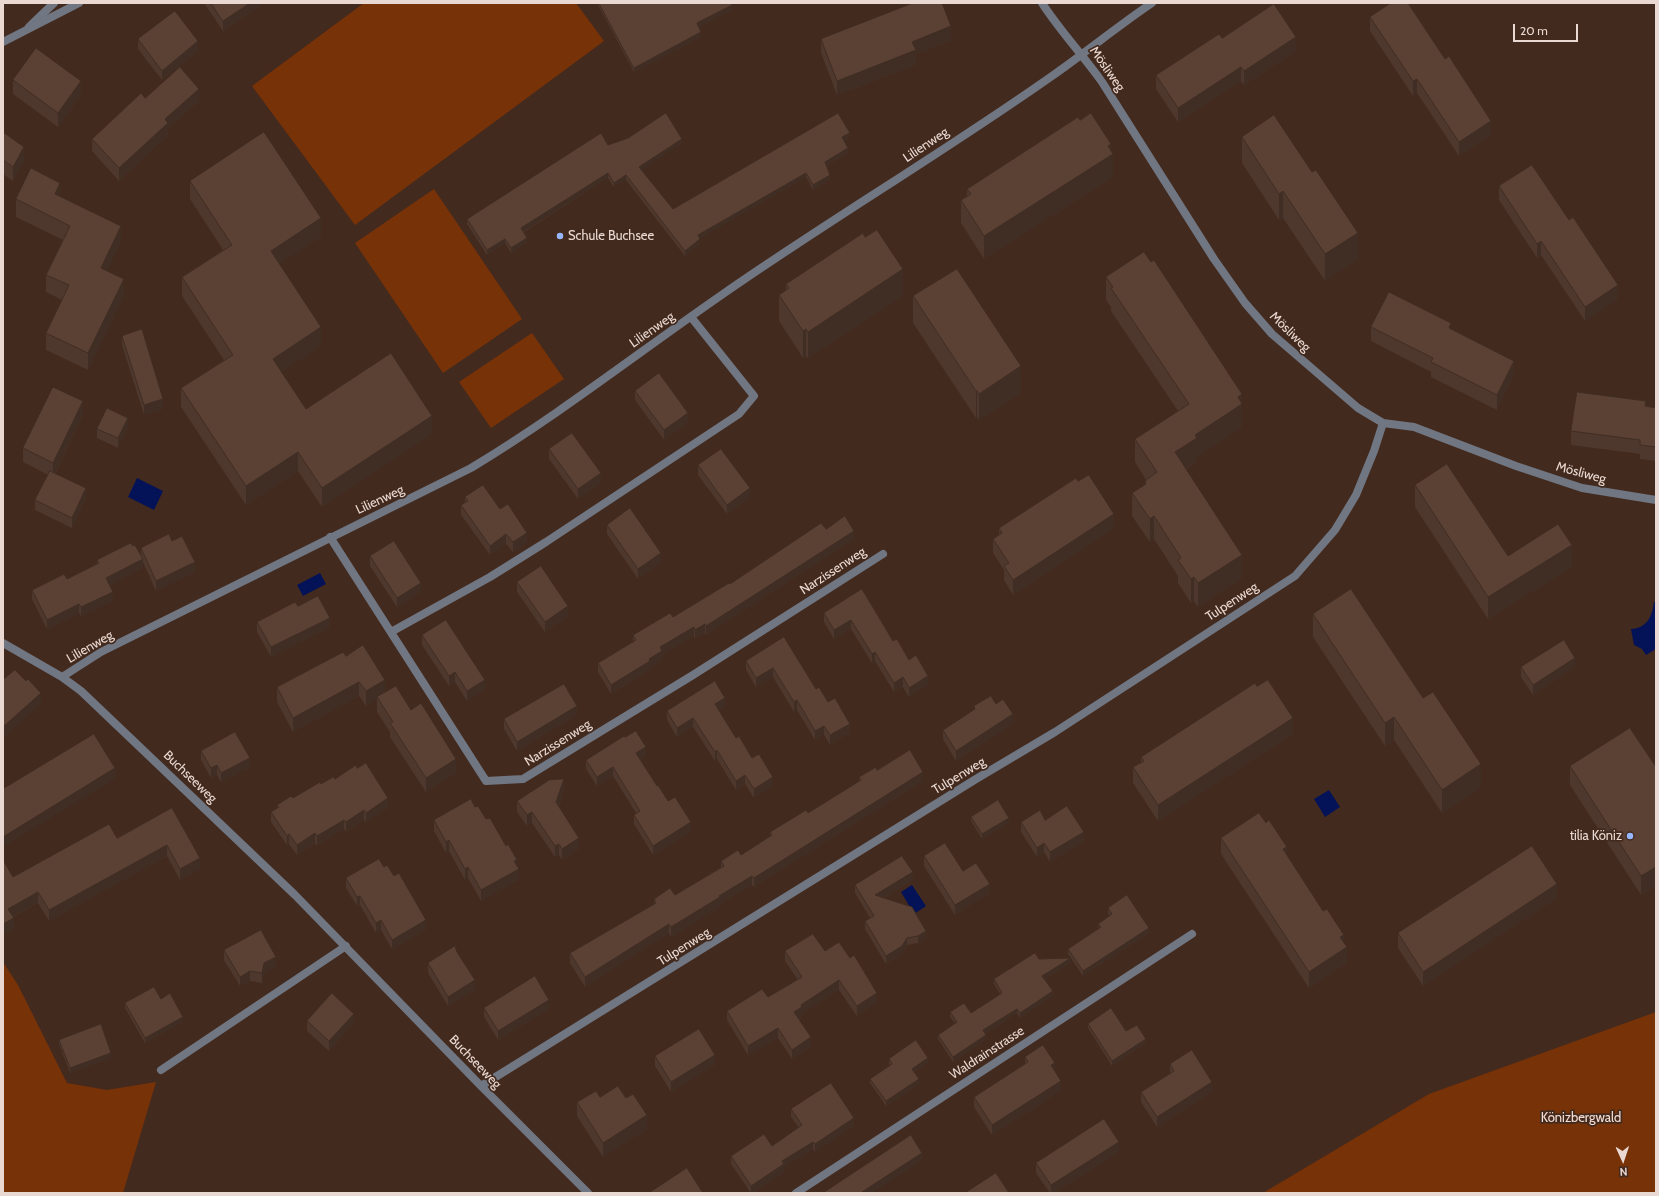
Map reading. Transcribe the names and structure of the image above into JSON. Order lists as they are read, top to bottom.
{
  "streets": {
    "street": [
      "Mösliweg",
      "Lilienweg",
      "Narzissenweg",
      "Tulpenweg",
      "Buchseeweg",
      "Waldrainstrasse"
    ]
  },
  "crossings": [
    ["Mösliweg", "Lilienweg"],
    ["Mösliweg", "Tulpenweg"],
    ["Lilienweg", "Narzissenweg"],
    ["Lilienweg", "Buchseeweg"],
    ["Tulpenweg", "Buchseeweg"]
  ],
  "parks": ["Könizbergwald"],
  "places": ["Schule Buchsee", "tilia Köniz"],
  "scale_bar": "20 m",
  "north": "bottom"
}
